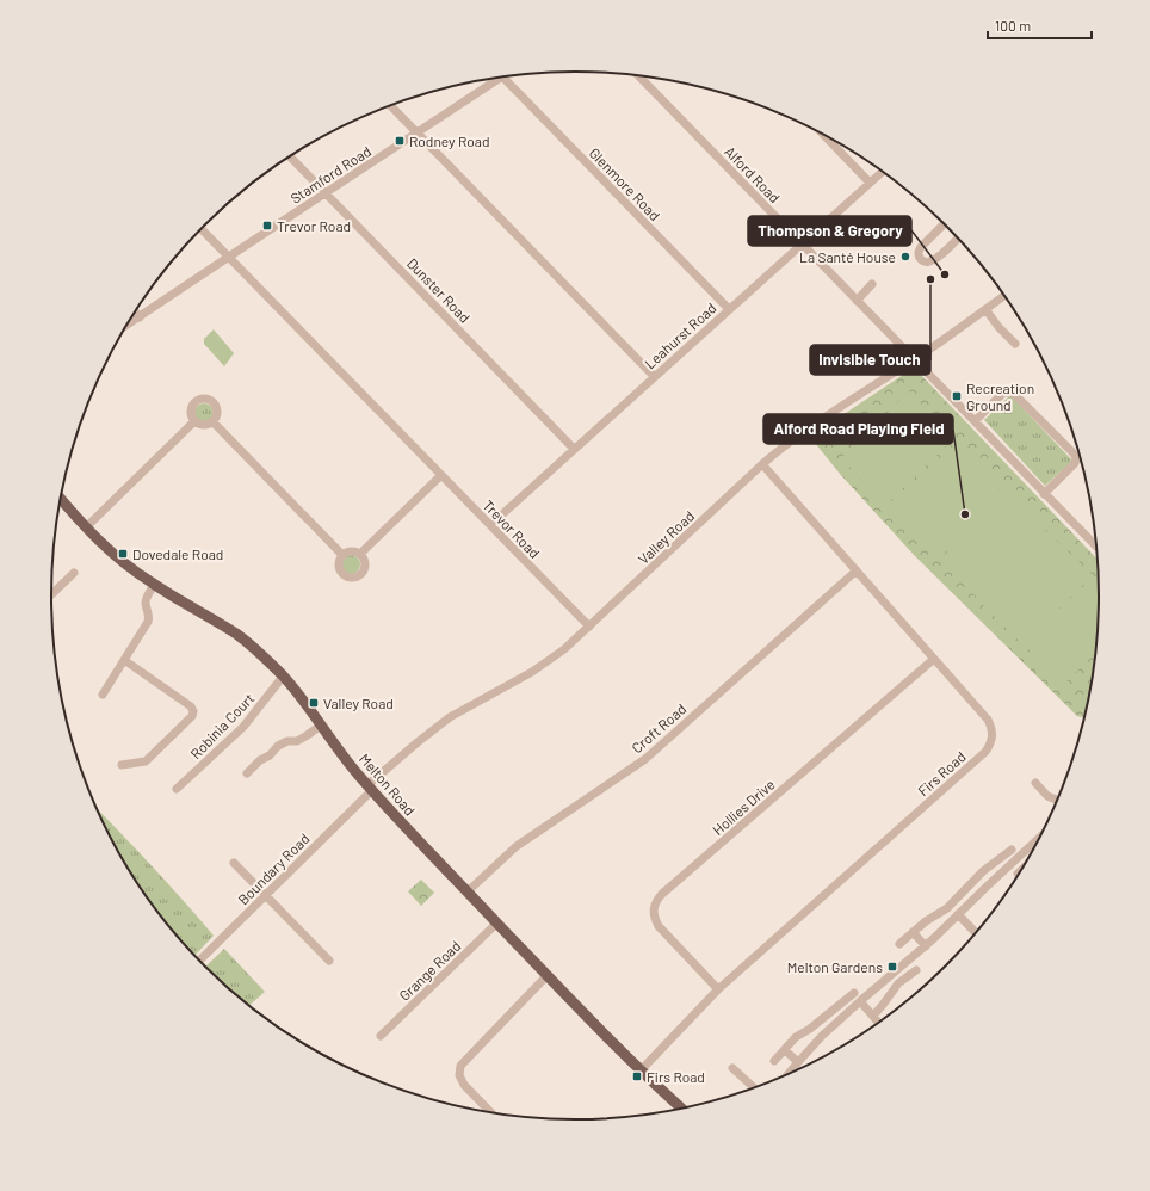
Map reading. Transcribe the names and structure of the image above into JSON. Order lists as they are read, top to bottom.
{
  "streets": {
    "main road": ["Melton Road"],
    "street": [
      "Stamford Road",
      "Alford Road",
      "Glenmore Road",
      "Dunster Road",
      "Leahurst Road",
      "Trevor Road",
      "Valley Road",
      "Robinia Court",
      "Croft Road",
      "Firs Road",
      "Hollies Drive",
      "Boundary Road",
      "Grange Road"
    ]
  },
  "crossings": [
    ["Stamford Road", "Dunster Road"],
    ["Stamford Road", "Trevor Road"],
    ["Alford Road", "Leahurst Road"],
    ["Alford Road", "Valley Road"],
    ["Glenmore Road", "Leahurst Road"],
    ["Dunster Road", "Leahurst Road"],
    ["Leahurst Road", "Trevor Road"],
    ["Trevor Road", "Valley Road"],
    ["Valley Road", "Firs Road"],
    ["Valley Road", "Melton Road"],
    ["Valley Road", "Boundary Road"],
    ["Robinia Court", "Melton Road"],
    ["Croft Road", "Firs Road"],
    ["Croft Road", "Melton Road"],
    ["Firs Road", "Melton Road"],
    ["Firs Road", "Hollies Drive"],
    ["Melton Road", "Boundary Road"],
    ["Melton Road", "Grange Road"]
  ],
  "places": {
    "transit": [
      "Rodney Road",
      "Trevor Road",
      "Recreation Ground",
      "Dovedale Road",
      "Valley Road",
      "Melton Gardens",
      "Firs Road"
    ],
    "other": [
      "La Santé House",
      "Thompson & Gregory",
      "Invisible Touch",
      "Alford Road Playing Field"
    ]
  },
  "scale_bar": "100 m"
}
